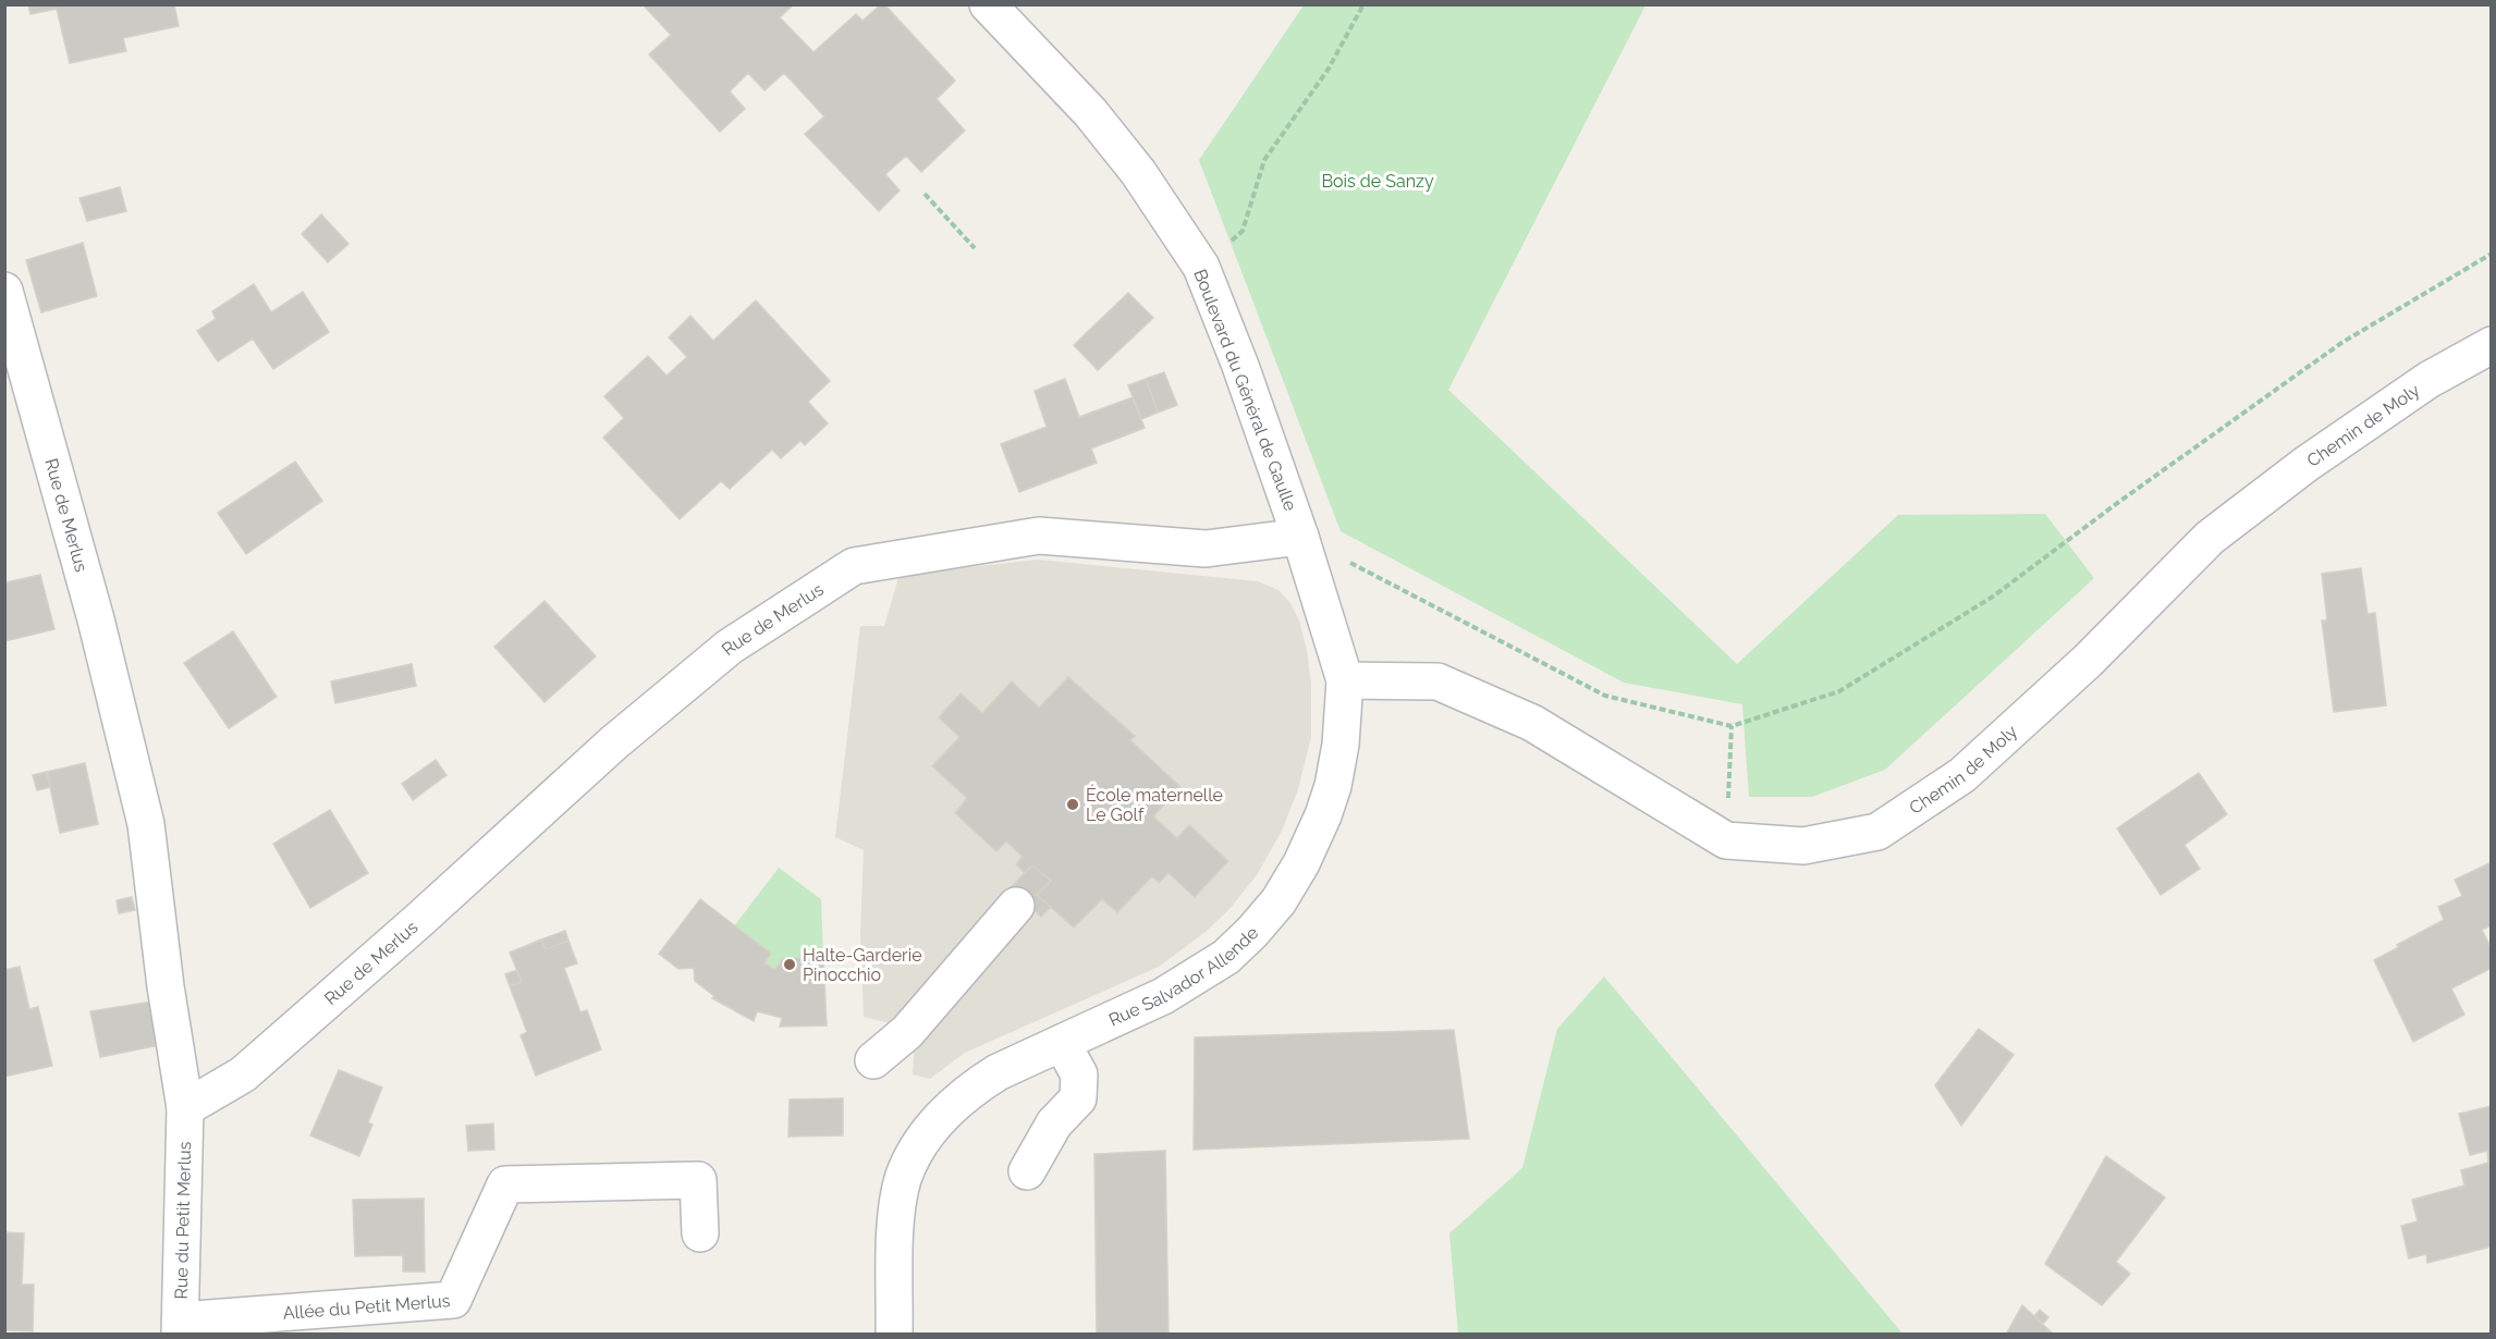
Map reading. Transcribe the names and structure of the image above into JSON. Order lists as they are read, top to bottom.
{
  "streets": {
    "street": [
      "Boulevard du Général de Gaulle",
      "Chemin de Moly",
      "Rue de Merlus",
      "Rue Salvador Allende",
      "Rue du Petit Merlus",
      "Allée du Petit Merlus"
    ]
  },
  "crossings": [
    ["Boulevard du Général de Gaulle", "Rue de Merlus"],
    ["Boulevard du Général de Gaulle", "Rue Salvador Allende"],
    ["Chemin de Moly", "Rue Salvador Allende"],
    ["Rue de Merlus", "Rue Salvador Allende"],
    ["Rue de Merlus", "Rue du Petit Merlus"],
    ["Rue du Petit Merlus", "Allée du Petit Merlus"]
  ],
  "parks": ["Bois de Sanzy"],
  "places": ["École maternelle Le Golf", "Halte-Garderie Pinocchio"]
}
